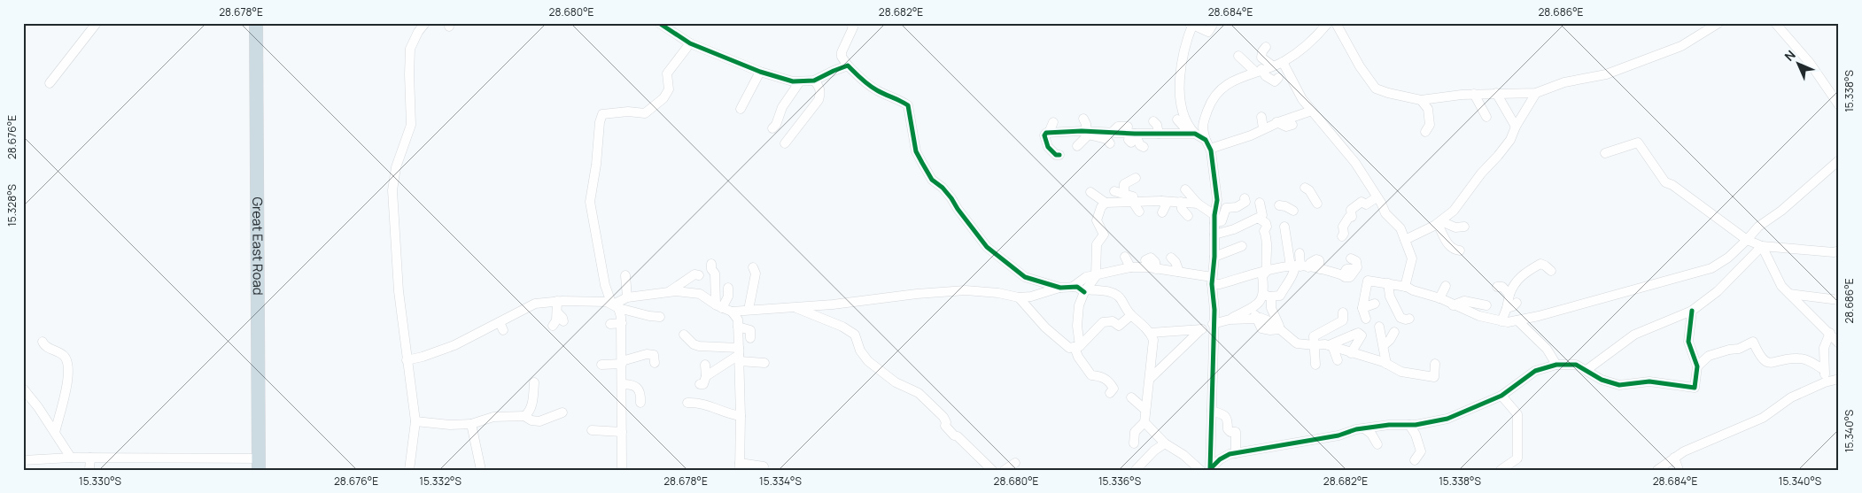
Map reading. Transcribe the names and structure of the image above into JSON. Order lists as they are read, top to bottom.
{
  "streets": {
    "highway": ["Great East Road"]
  },
  "north": "top left",
  "coordinates": [
    "28.678°E",
    "28.680°E",
    "28.682°E",
    "28.684°E",
    "28.686°E",
    "15.338°S",
    "28.676°E",
    "15.328°S",
    "15.340°S",
    "15.330°S",
    "15.332°S",
    "15.334°S",
    "15.336°S"
  ]
}
